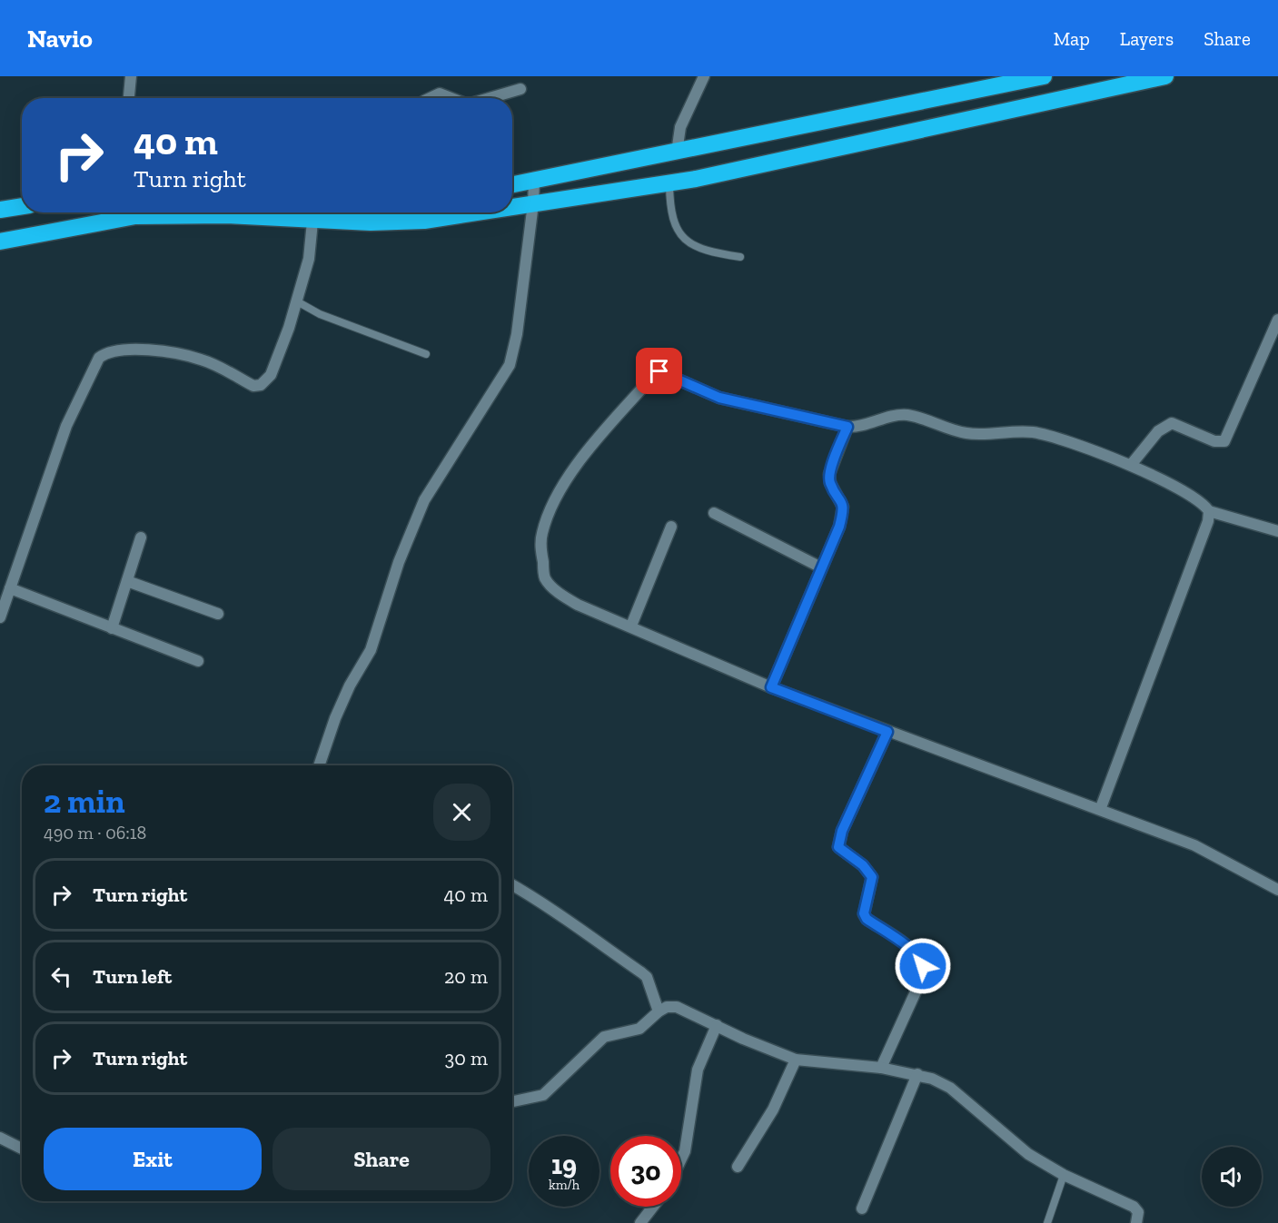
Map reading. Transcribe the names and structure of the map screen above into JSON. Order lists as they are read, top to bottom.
{
  "page": {
    "header": "Navio",
    "nav": ["Map", "Layers", "Share"],
    "turn": ["40 m", "Turn right"],
    "heading": ["2 min", "490 m · 06:18"],
    "list": [
      {
        "name": "Turn right",
        "value": "40 m"
      },
      {
        "name": "Turn left",
        "value": "20 m"
      },
      {
        "name": "Turn right",
        "value": "30 m"
      }
    ],
    "buttons": ["Exit", "Share"],
    "speed": "19 km/h",
    "limit": "30"
  }
}
